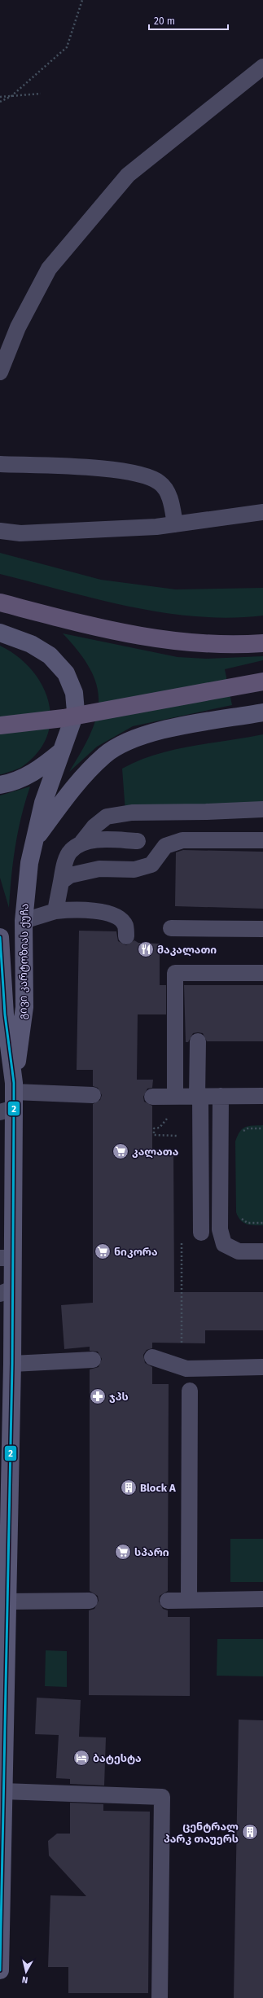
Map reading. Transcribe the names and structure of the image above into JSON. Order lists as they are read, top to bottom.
{
  "streets": {
    "main road": ["გივი კარტოზიას ქუჩა"]
  },
  "places": {
    "restaurant": ["მაკალათი"],
    "supermarket": ["კალათა", "ნიკორა", "სპარი"],
    "pharmacy": ["ჯპს"],
    "building": ["Block A", "ცენტრალ პარკ თაუერს"],
    "hotel": ["ბატესტა"]
  },
  "lines": ["transit line 2"],
  "scale_bar": "20 m",
  "north": "bottom"
}
